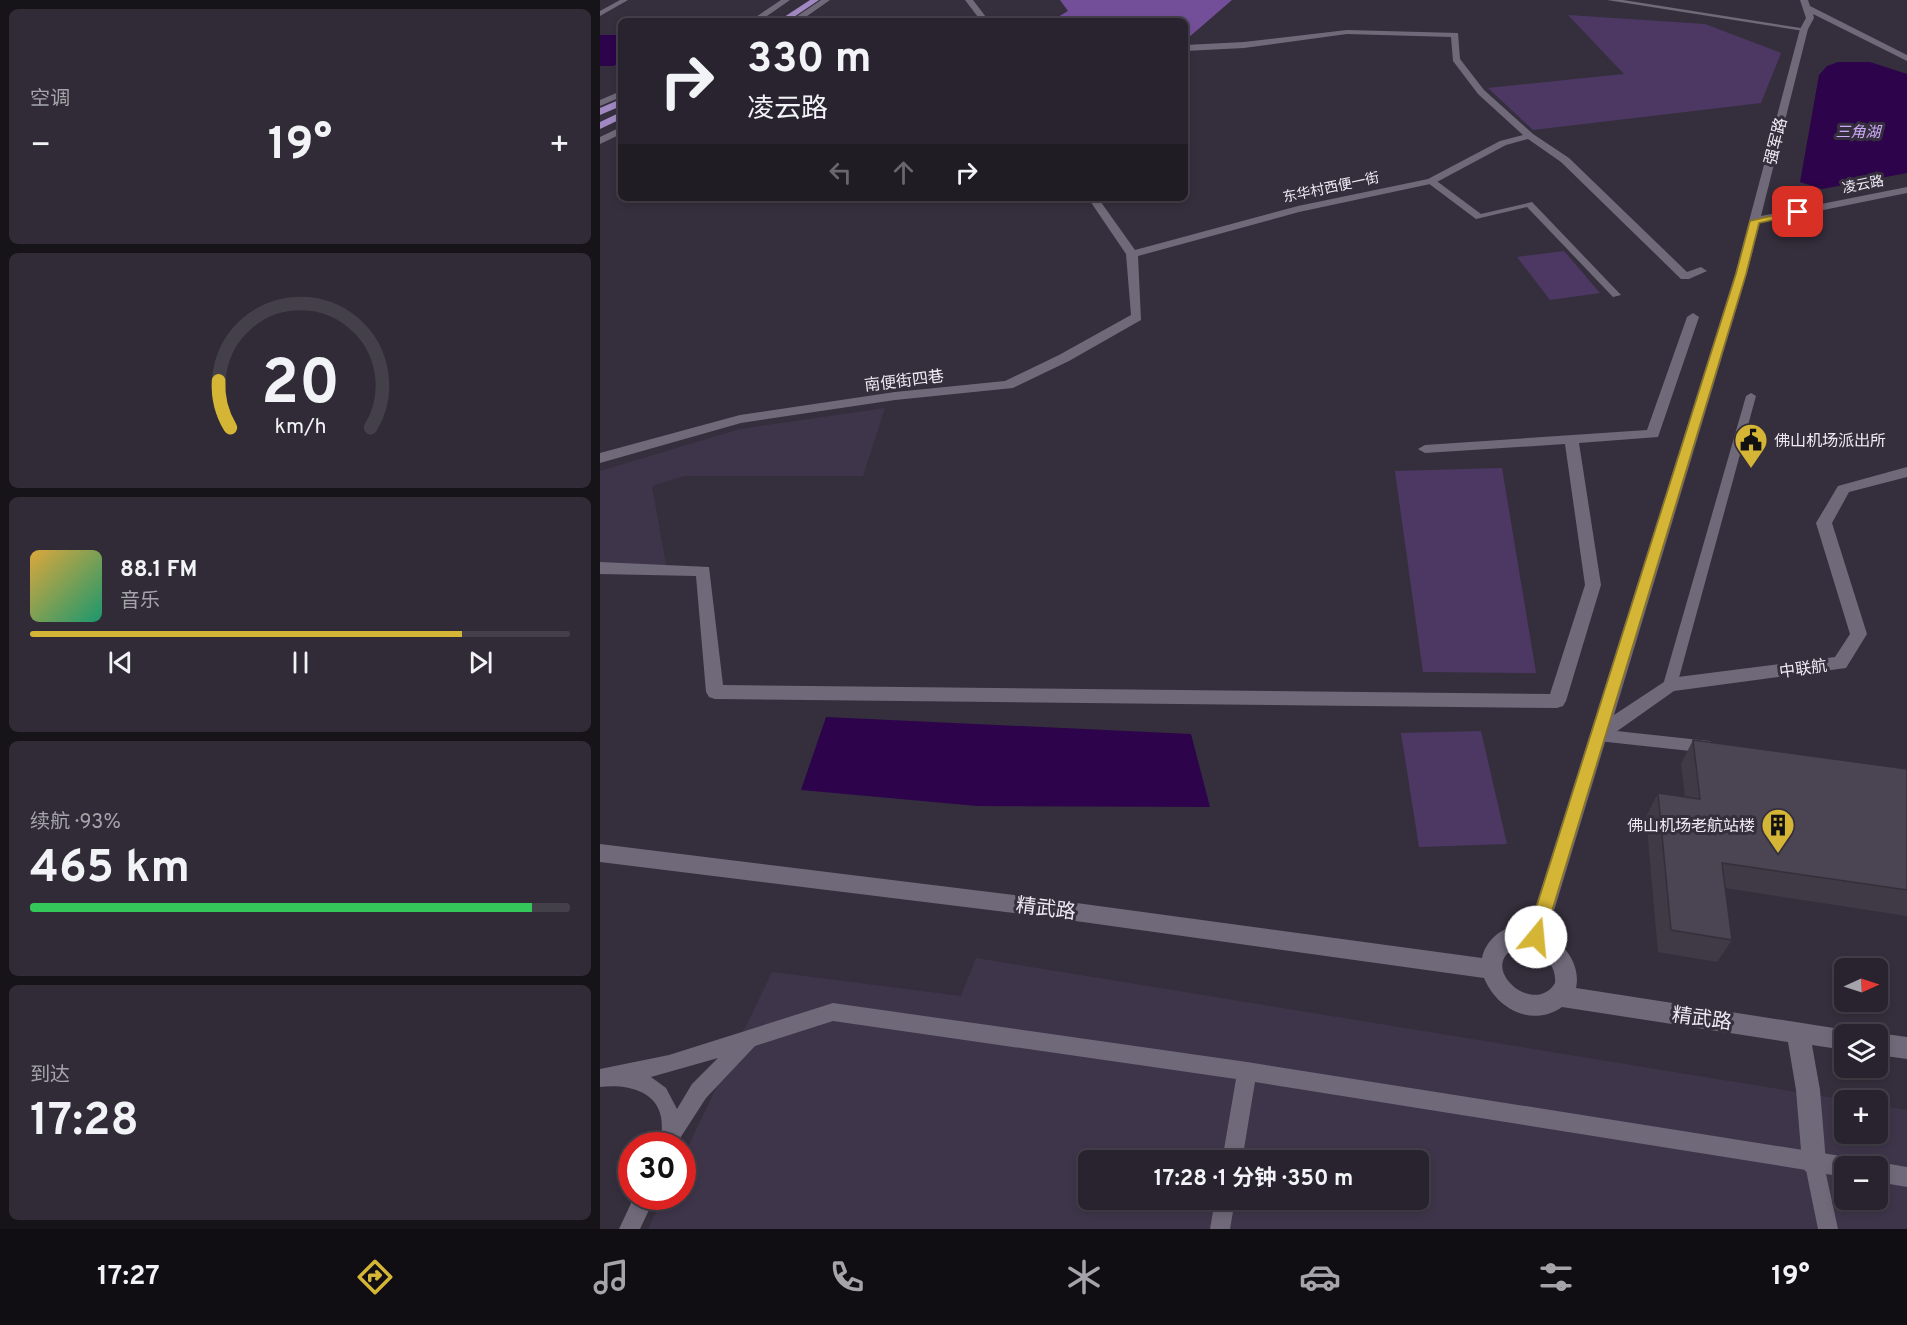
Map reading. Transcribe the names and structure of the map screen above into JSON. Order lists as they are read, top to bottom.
{
  "streets": {
    "street": [
      "强军路",
      "凌云路",
      "东华村西便一街",
      "南便街四巷",
      "中联航",
      "精武路"
    ]
  },
  "crossings": [
    ["强军路", "凌云路"],
    ["强军路", "中联航"],
    ["强军路", "精武路"],
    ["东华村西便一街", "南便街四巷"]
  ],
  "water": ["三角湖"],
  "places": {
    "public building": ["佛山机场派出所"],
    "building": ["佛山机场老航站楼"]
  },
  "north": "right",
  "page": {
    "tile": [
      "空调",
      ["续航 · 93%", "465 km"],
      ["到达", "17:28"]
    ],
    "turn": ["330 m", "凌云路"],
    "heat": ["−", "19°", "+"],
    "song": ["88.1 FM", "音乐"],
    "map_buttons": ["+", "−"],
    "limit": "30",
    "trip": "17:28 · 1 分钟 · 350 m",
    "tabs": ["17:27", "19°"],
    "gauge": ["20", "km/h"]
  }
}
